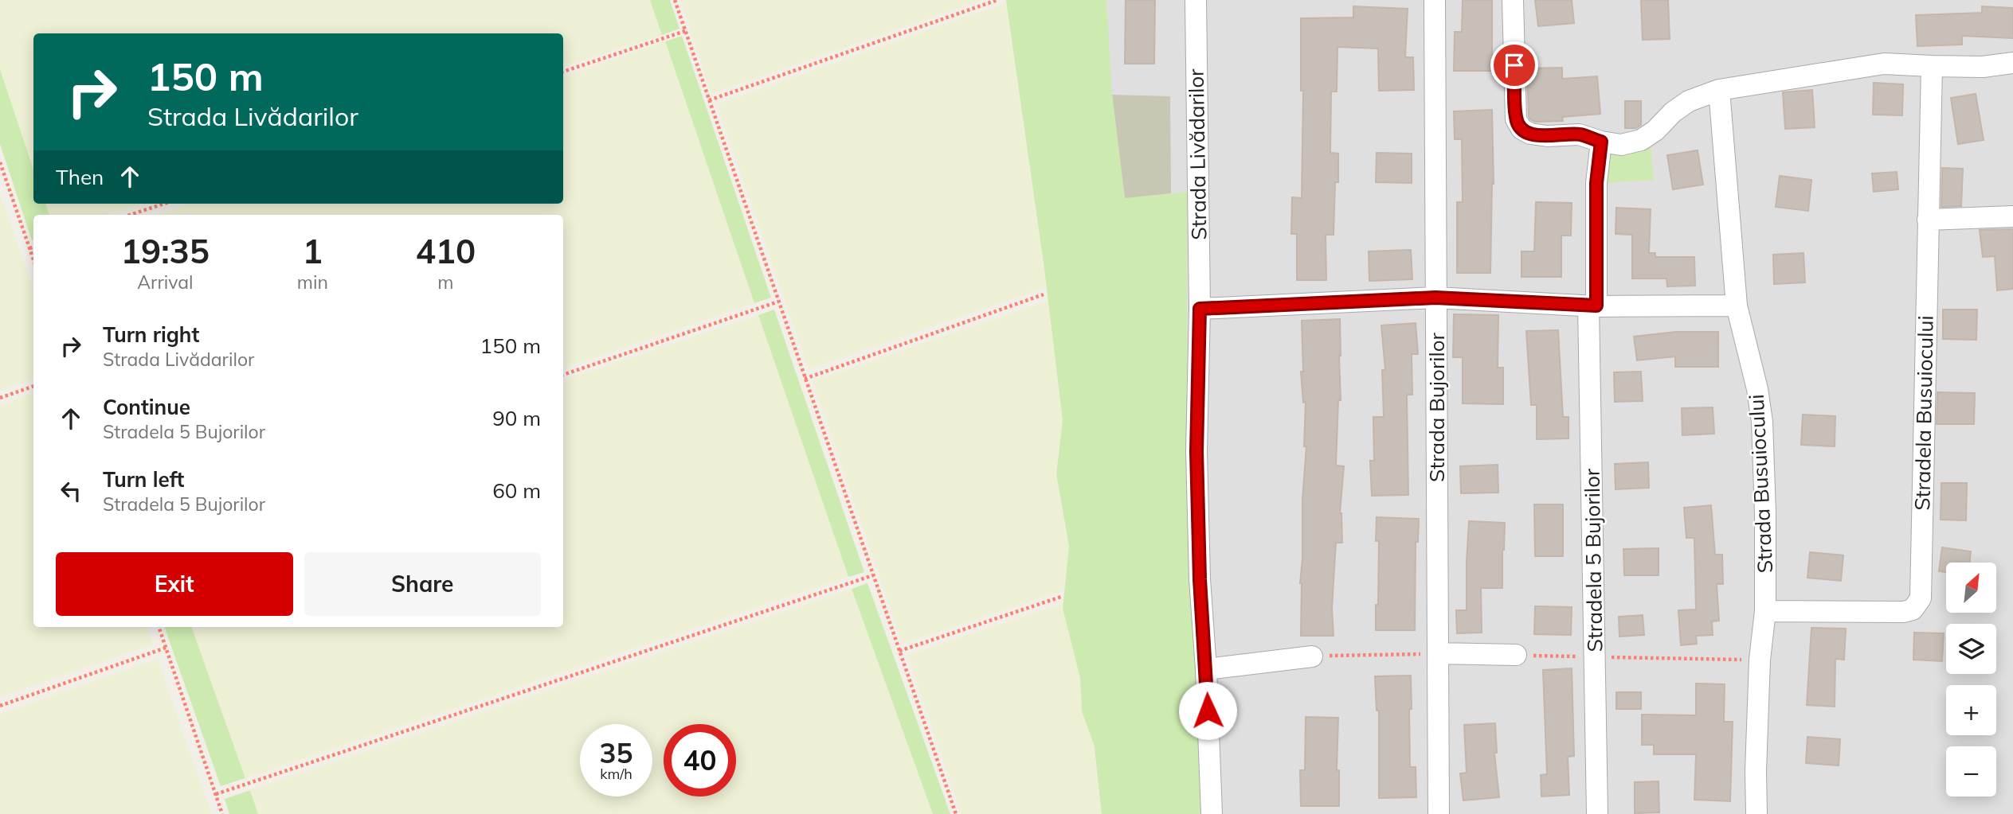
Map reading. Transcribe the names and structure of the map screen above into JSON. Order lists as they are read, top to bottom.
{
  "streets": {
    "street": [
      "Strada Livădarilor",
      "Strada Bujorilor",
      "Stradela Busuiocului",
      "Strada Busuiocului",
      "Stradela 5 Bujorilor"
    ]
  },
  "crossings": [
    ["Stradela Busuiocului", "Strada Busuiocului"]
  ],
  "north": "top right",
  "page": {
    "turn": ["150 m", "Strada Livădarilor"],
    "then": "Then",
    "eta": [
      "19:35",
      "Arrival",
      "1",
      "min",
      "410",
      "m"
    ],
    "list": [
      {
        "name": "Turn right",
        "note": "Strada Livădarilor",
        "value": "150 m"
      },
      {
        "name": "Continue",
        "note": "Stradela 5 Bujorilor",
        "value": "90 m"
      },
      {
        "name": "Turn left",
        "note": "Stradela 5 Bujorilor",
        "value": "60 m"
      }
    ],
    "buttons": ["Exit", "Share"],
    "map_buttons": ["+", "−"],
    "speed": "35 km/h",
    "limit": "40"
  }
}
